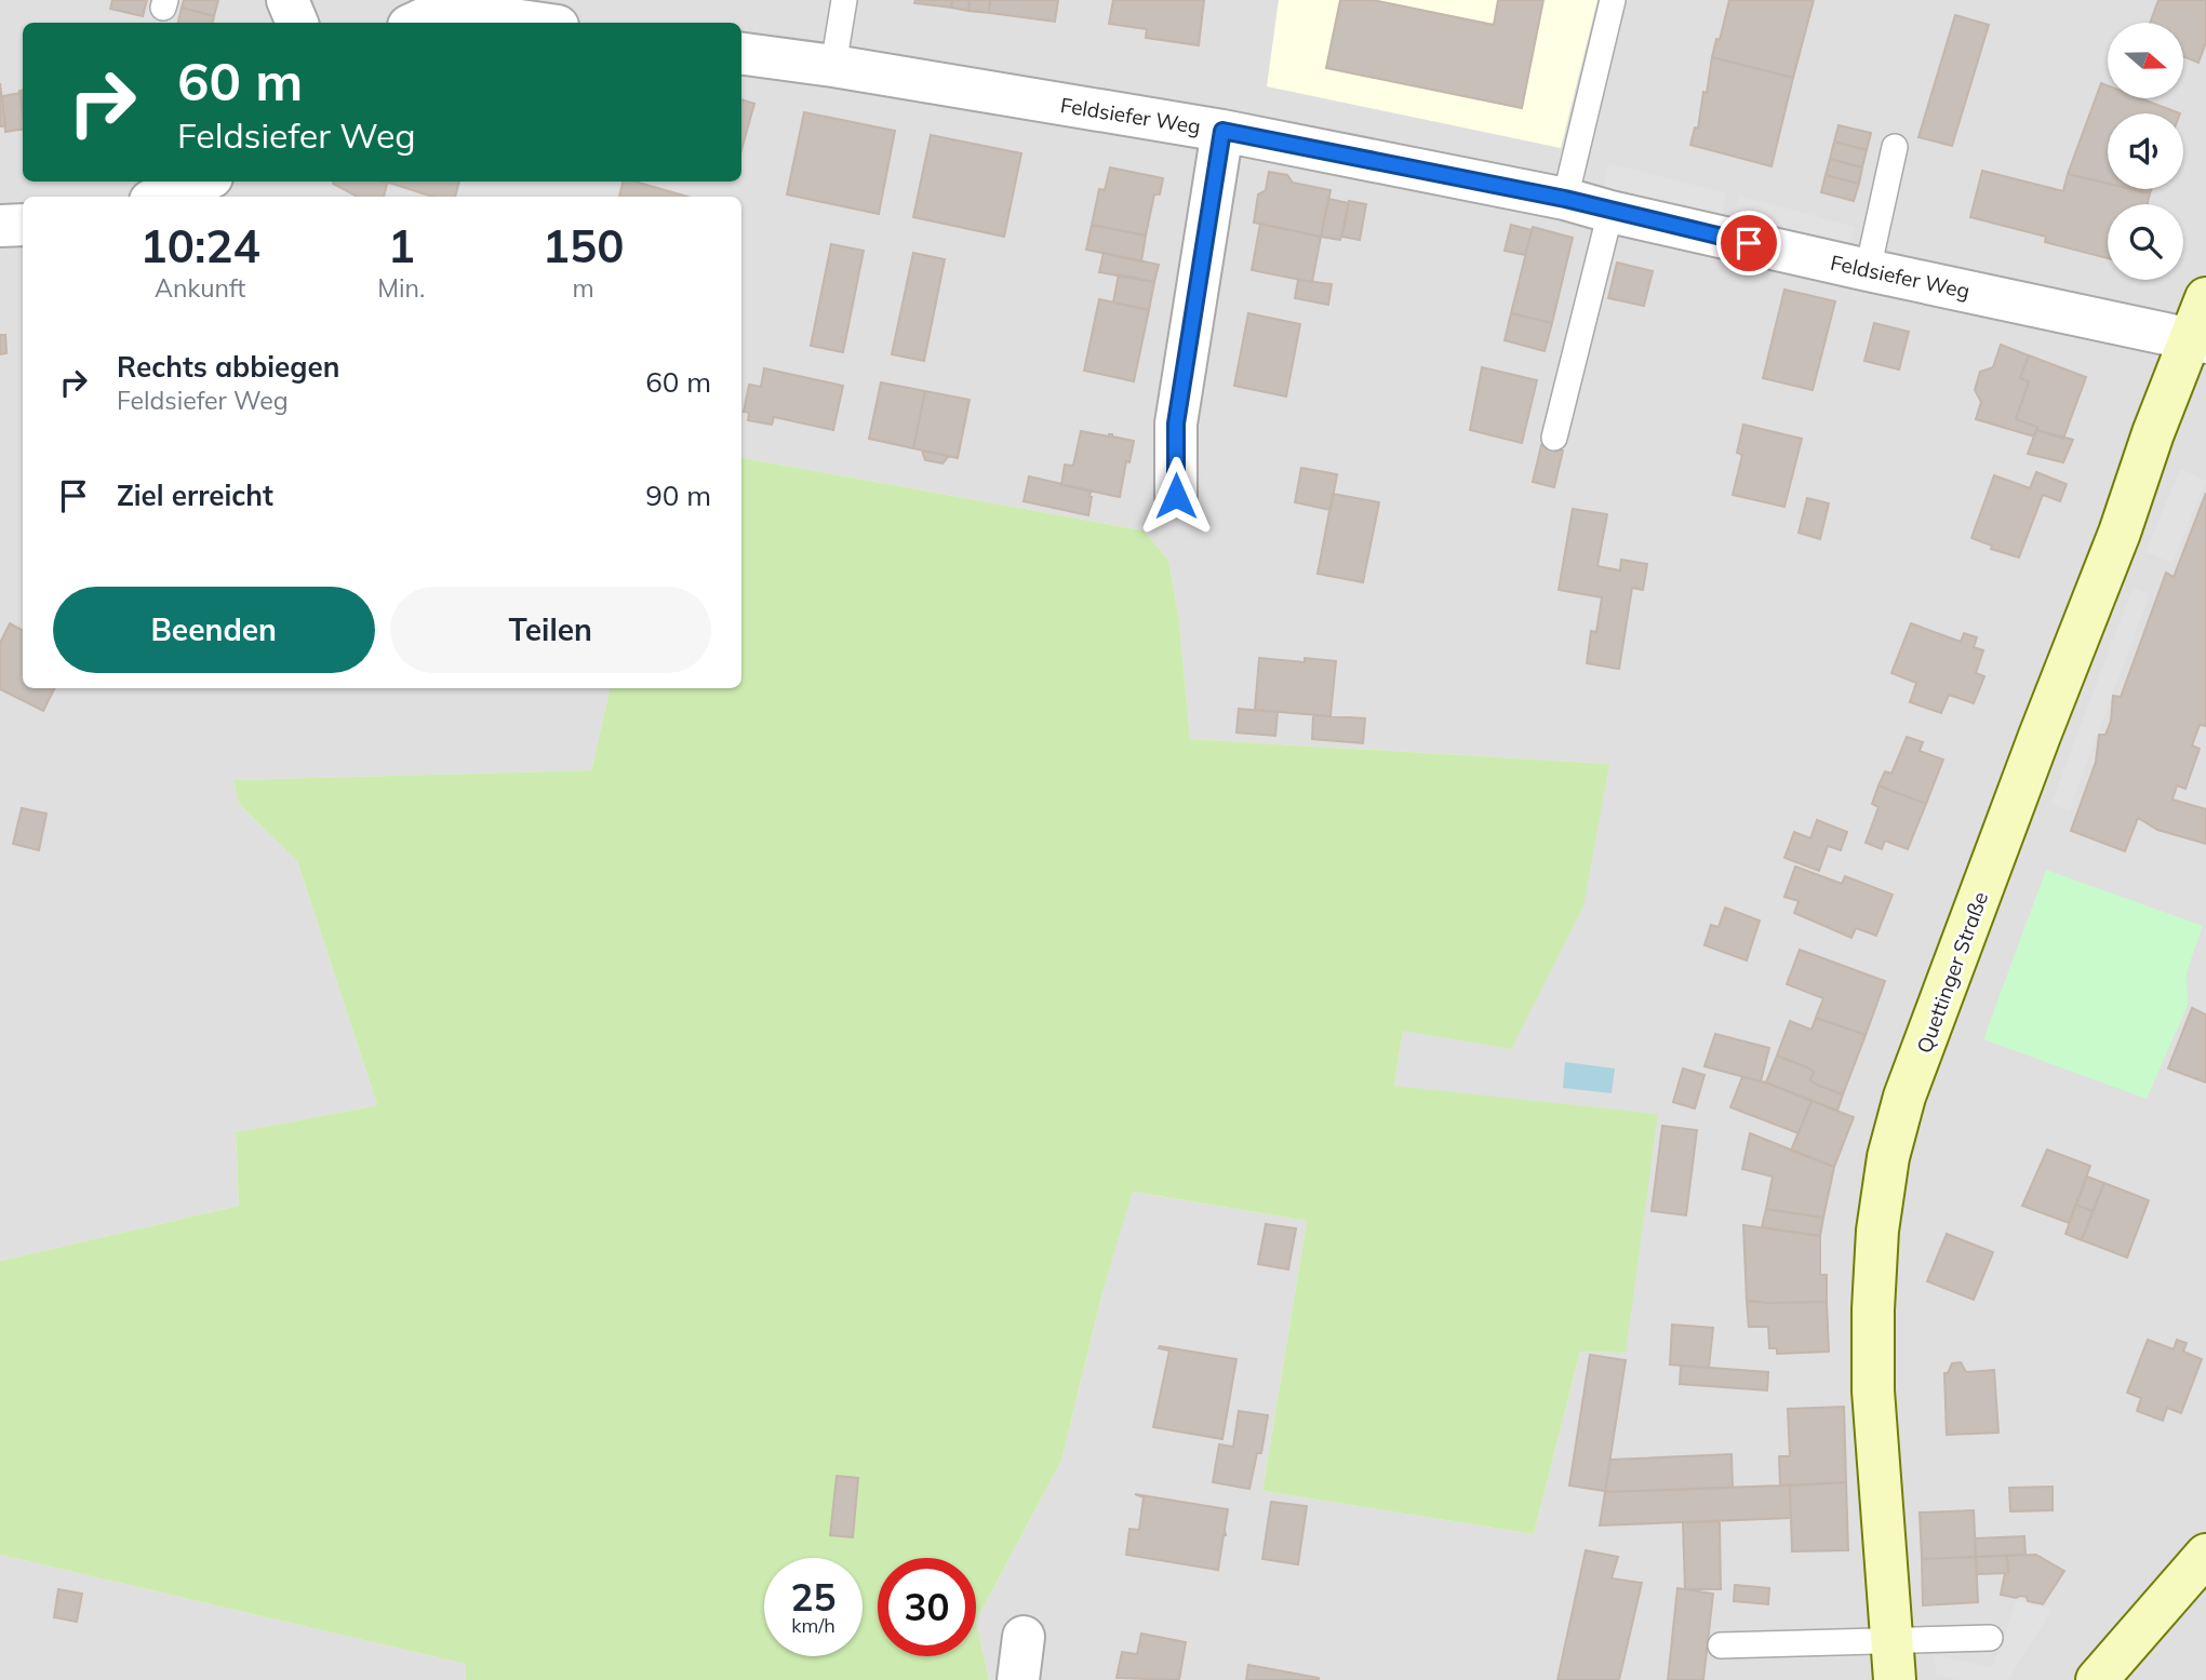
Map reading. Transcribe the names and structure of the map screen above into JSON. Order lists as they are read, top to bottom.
{
  "streets": {
    "street": ["Feldsiefer Weg", "Quettinger Straße"]
  },
  "crossings": [
    ["Feldsiefer Weg", "Quettinger Straße"]
  ],
  "north": "right",
  "page": {
    "turn": ["60 m", "Feldsiefer Weg"],
    "eta": [
      "10:24",
      "Ankunft",
      "1",
      "Min.",
      "150",
      "m"
    ],
    "list": [
      {
        "name": "Rechts abbiegen",
        "note": "Feldsiefer Weg",
        "value": "60 m"
      },
      {
        "name": "Ziel erreicht",
        "value": "90 m"
      }
    ],
    "buttons": ["Beenden", "Teilen"],
    "speed": "25 km/h",
    "limit": "30"
  }
}
